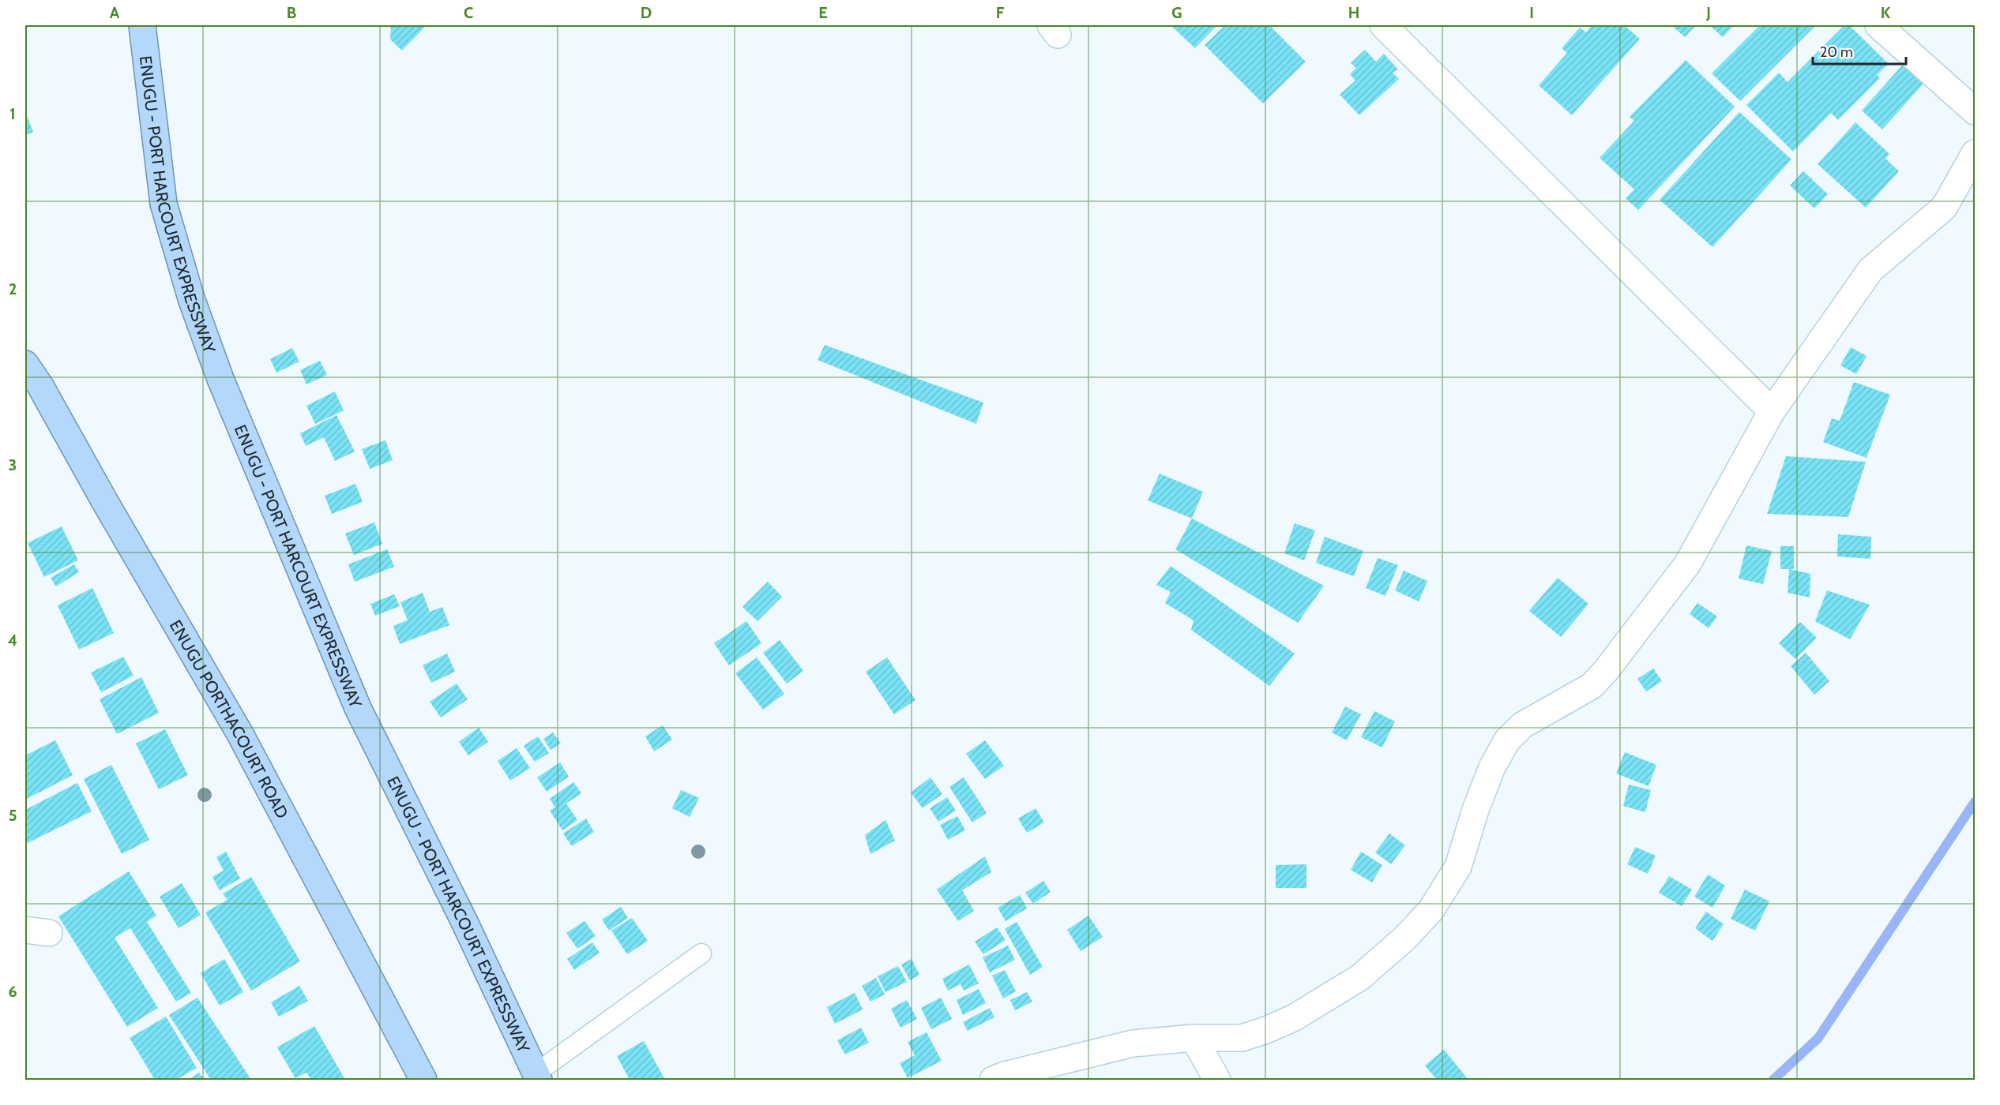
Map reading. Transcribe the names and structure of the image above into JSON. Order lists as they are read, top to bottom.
{
  "streets": {
    "highway": ["ENUGU - PORT HARCOURT EXPRESSWAY", "ENUGU PORTHACOURT ROAD"]
  },
  "scale_bar": "20 m",
  "grid": {
    "columns": [
      "A",
      "B",
      "C",
      "D",
      "E",
      "F",
      "G",
      "H",
      "I",
      "J",
      "K"
    ],
    "rows": [
      "1",
      "2",
      "3",
      "4",
      "5",
      "6"
    ]
  }
}
